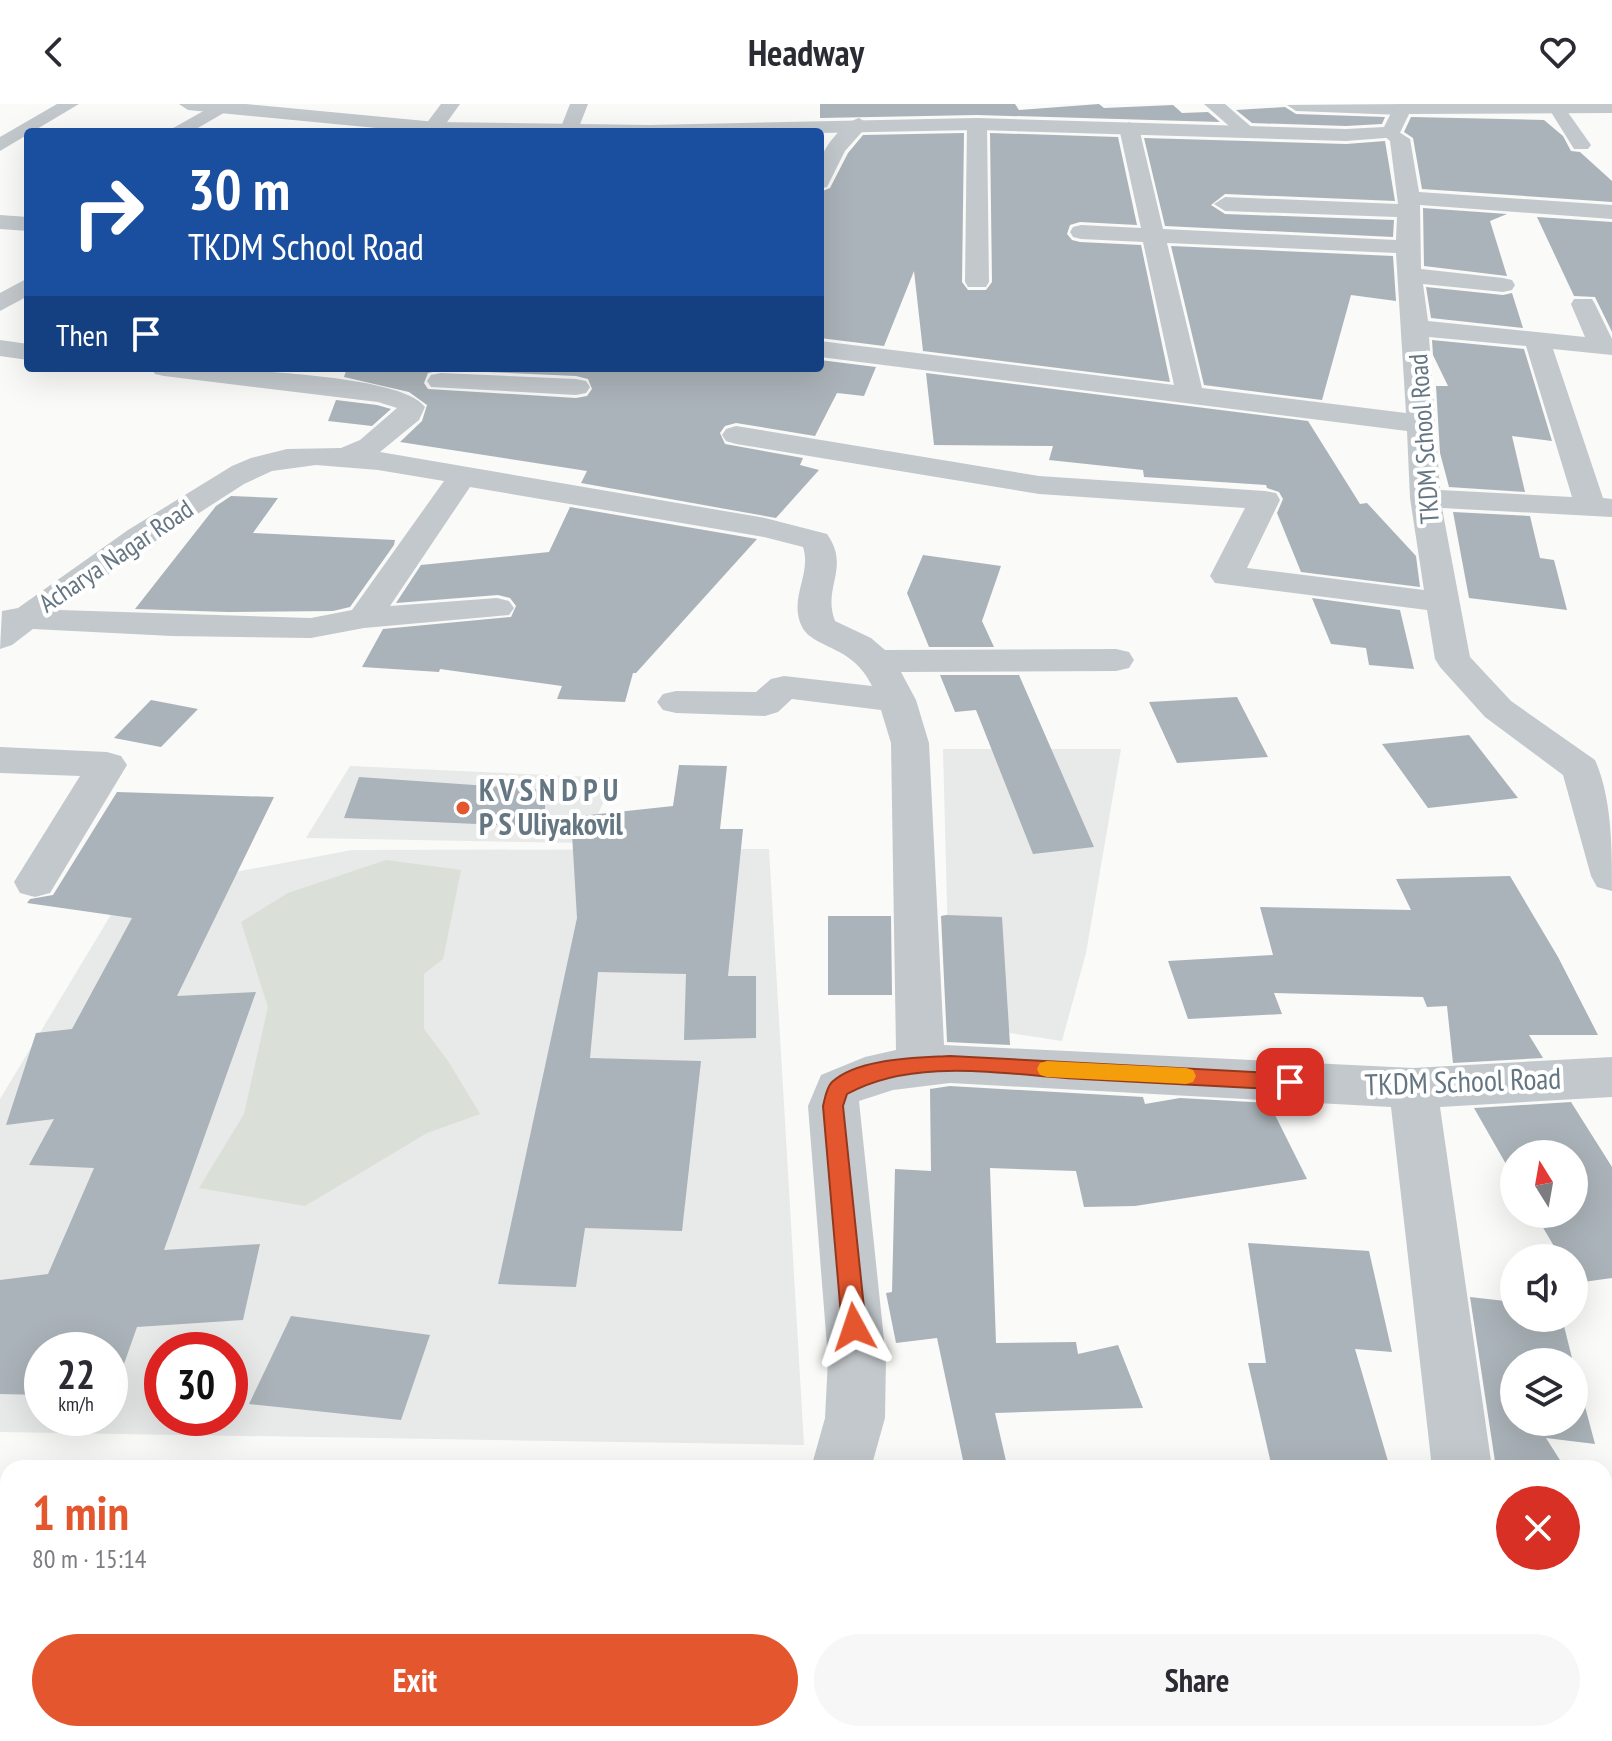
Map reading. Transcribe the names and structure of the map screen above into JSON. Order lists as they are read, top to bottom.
{
  "streets": {
    "street": ["TKDM School Road", "Acharya Nagar Road"]
  },
  "places": ["K V S N D P U P S Uliyakovil"],
  "north": "top",
  "page": {
    "header": "Headway",
    "turn": ["30 m", "TKDM School Road"],
    "then": "Then",
    "speed": "22 km/h",
    "limit": "30",
    "heading": ["1 min", "80 m · 15:14"],
    "buttons": ["Exit", "Share"]
  }
}
